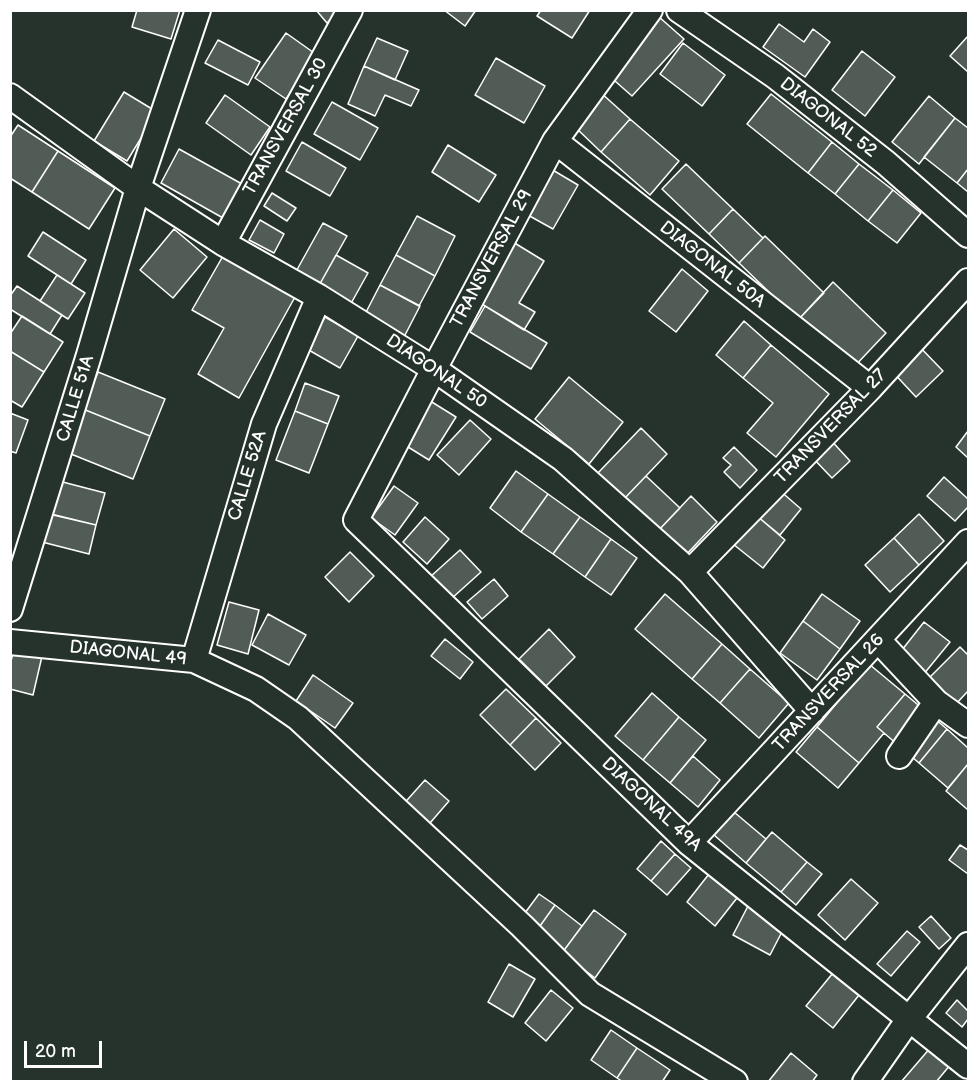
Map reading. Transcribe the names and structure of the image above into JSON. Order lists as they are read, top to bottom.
{
  "streets": {
    "street": [
      "DIAGONAL 52",
      "TRANSVERSAL 30",
      "TRANSVERSAL 29",
      "DIAGONAL 50A",
      "DIAGONAL 50",
      "CALLE 51A",
      "TRANSVERSAL 27",
      "CALLE 52A",
      "DIAGONAL 49",
      "TRANSVERSAL 26",
      "DIAGONAL 49A"
    ]
  },
  "crossings": [
    ["TRANSVERSAL 30", "DIAGONAL 50"],
    ["TRANSVERSAL 29", "DIAGONAL 50A"],
    ["TRANSVERSAL 29", "DIAGONAL 50"],
    ["TRANSVERSAL 29", "DIAGONAL 49A"],
    ["DIAGONAL 50A", "TRANSVERSAL 27"],
    ["DIAGONAL 50", "CALLE 51A"],
    ["DIAGONAL 50", "TRANSVERSAL 27"],
    ["DIAGONAL 50", "CALLE 52A"],
    ["DIAGONAL 50", "TRANSVERSAL 26"],
    ["CALLE 52A", "DIAGONAL 49"],
    ["TRANSVERSAL 26", "DIAGONAL 49A"]
  ],
  "scale_bar": "20 m"
}
